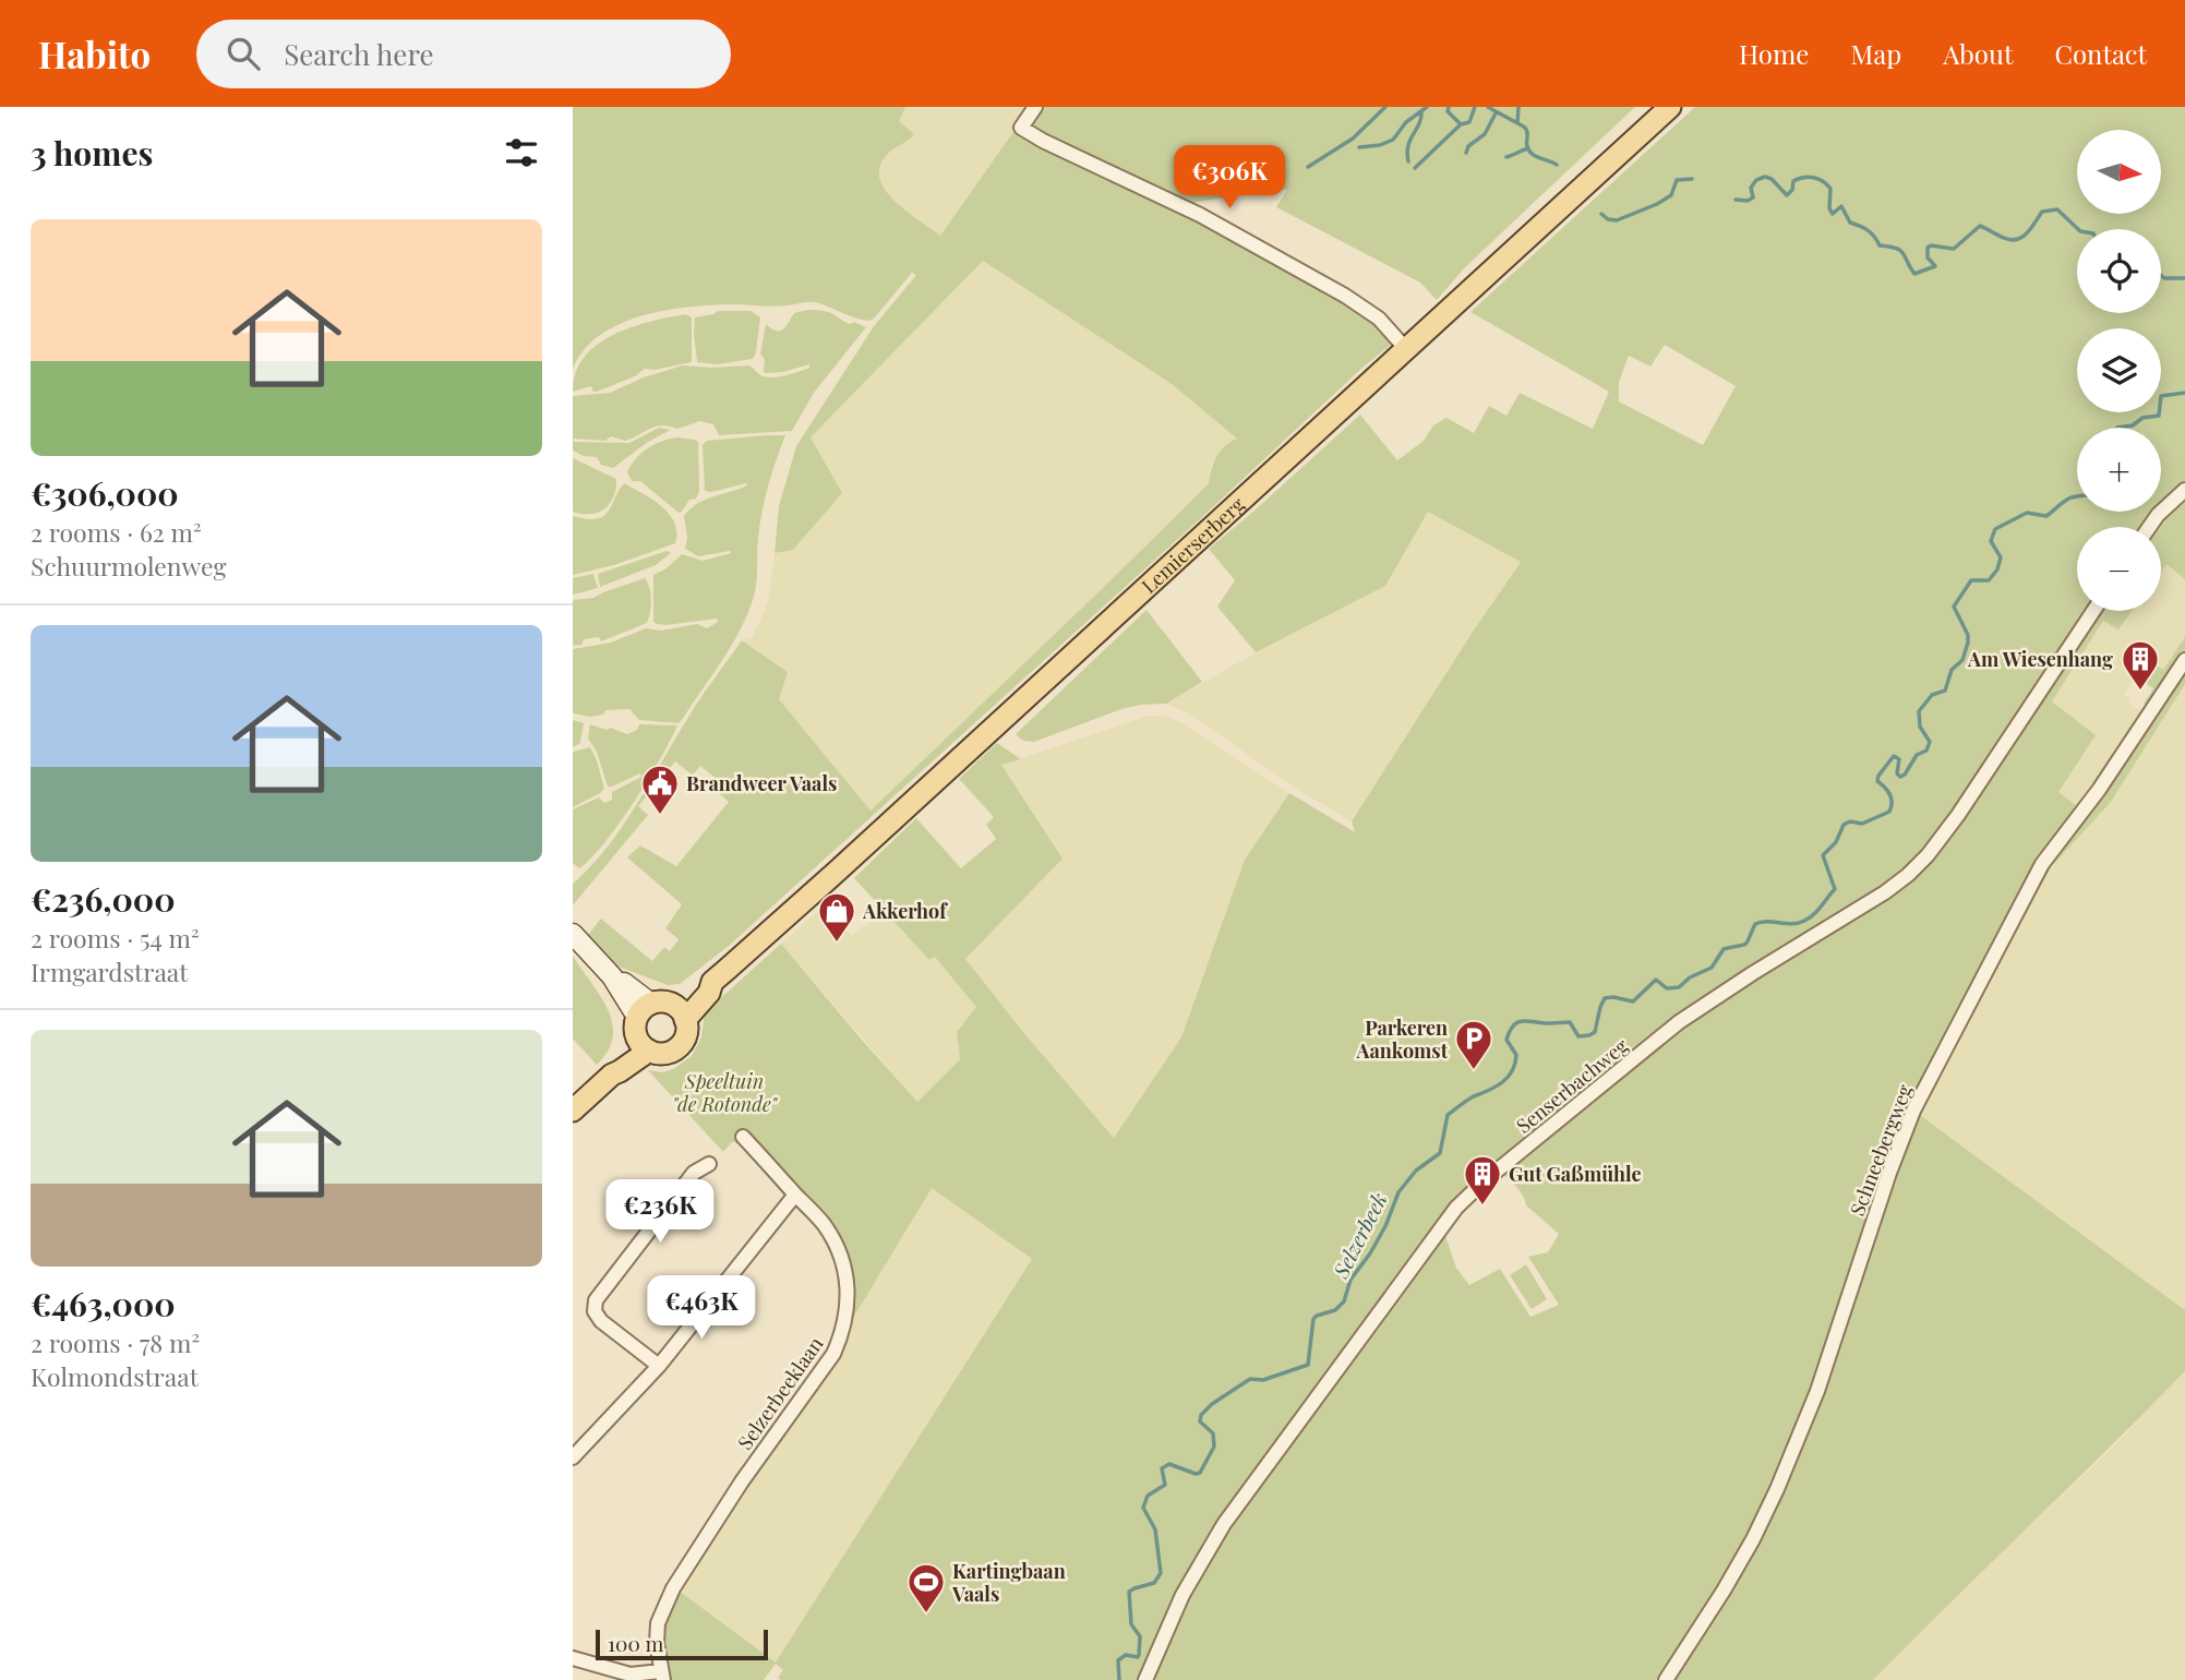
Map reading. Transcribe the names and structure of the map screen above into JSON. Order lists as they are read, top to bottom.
{
  "streets": {
    "main road": ["Lemierserberg"],
    "street": ["Senserbachweg", "Schneebergweg", "Selzerbeeklaan"]
  },
  "water": ["Selzerbeek"],
  "parks": ["Speeltuin \"de Rotonde\""],
  "places": {
    "building": ["Am Wiesenhang", "Gut Gaßmühle"],
    "public building": ["Brandweer Vaals"],
    "shop": ["Akkerhof"],
    "parking": ["Parkeren Aankomst"],
    "sports": ["Kartingbaan Vaals"]
  },
  "scale_bar": "100 m",
  "north": "right",
  "page": {
    "header": "Habito",
    "search": "Search here",
    "nav": [
      "Home",
      "Map",
      "About",
      "Contact"
    ],
    "heading": "3 homes",
    "map_buttons": ["+", "−"],
    "price": ["€306K", "€236K", "€463K"],
    "list": [
      {
        "name": "€306,000",
        "note": "2 rooms · 62 m² · Schuurmolenweg"
      },
      {
        "name": "€236,000",
        "note": "2 rooms · 54 m² · Irmgardstraat"
      },
      {
        "name": "€463,000",
        "note": "2 rooms · 78 m² · Kolmondstraat"
      }
    ],
    "scale": "100 m"
  }
}
